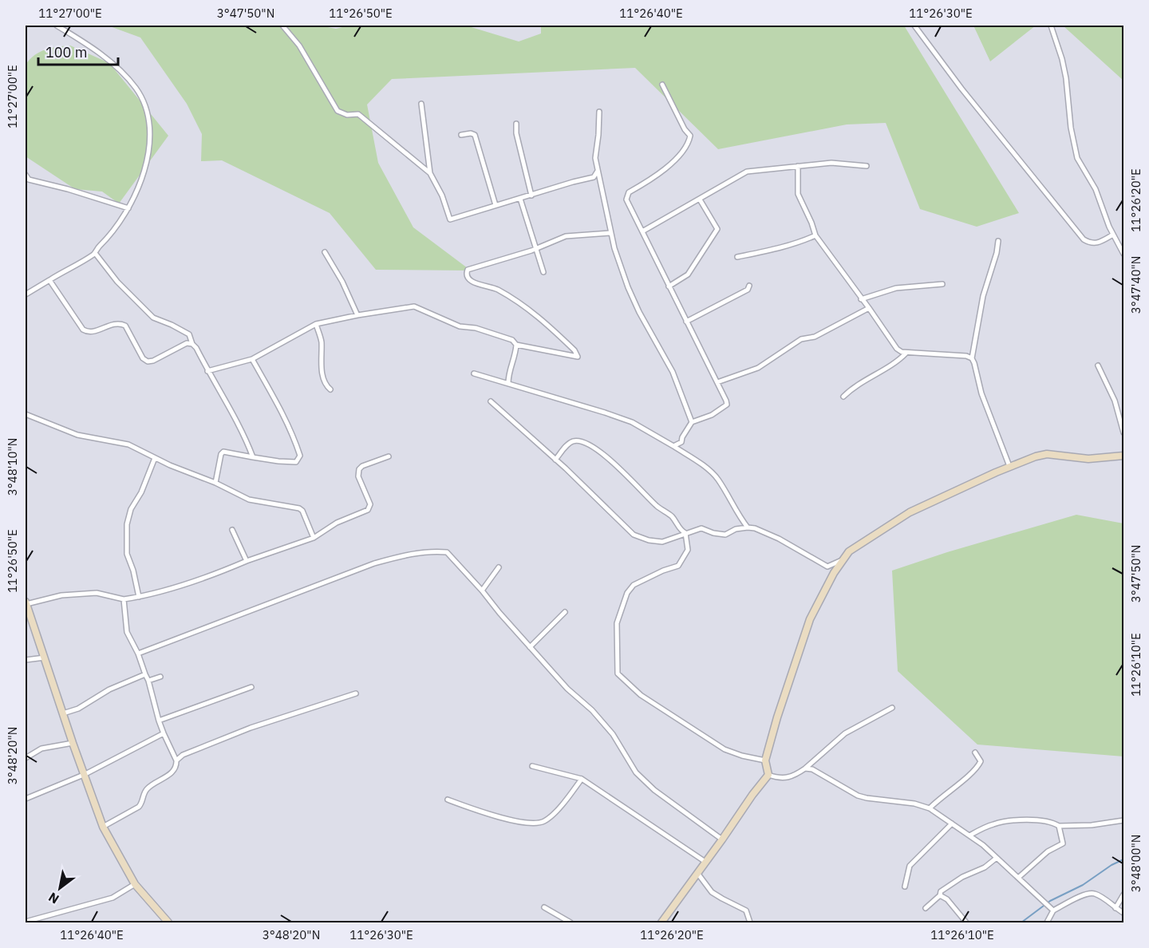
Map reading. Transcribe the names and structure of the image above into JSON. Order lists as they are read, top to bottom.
{
  "scale_bar": "100 m",
  "north": "bottom left",
  "coordinates": [
    "11°27'00\"E",
    "3°47'50\"N",
    "11°26'50\"E",
    "11°26'40\"E",
    "11°26'30\"E",
    "11°26'20\"E",
    "3°47'40\"N",
    "3°48'10\"N",
    "11°26'10\"E",
    "3°48'20\"N",
    "3°48'00\"N"
  ]
}
